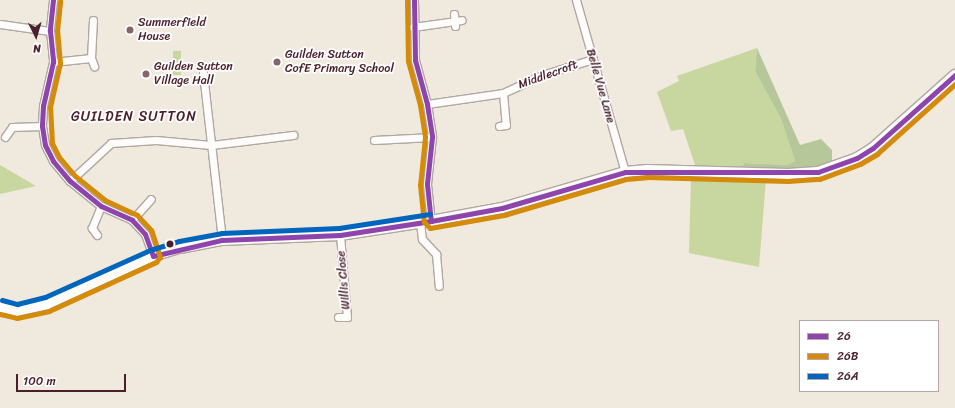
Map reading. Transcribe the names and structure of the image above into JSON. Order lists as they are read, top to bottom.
{
  "streets": {
    "street": ["Middlecroft", "Belle Vue Lane", "Willis Close"]
  },
  "crossings": [
    ["Middlecroft", "Belle Vue Lane"]
  ],
  "districts": ["GUILDEN SUTTON"],
  "places": ["Summerfield House", "Guilden Sutton CofE Primary School", "Guilden Sutton Village Hall"],
  "lines": ["transit line 26", "transit line 26B", "transit line 26A"],
  "legend": ["26", "26B", "26A"],
  "scale_bar": "100 m",
  "north": "bottom"
}
